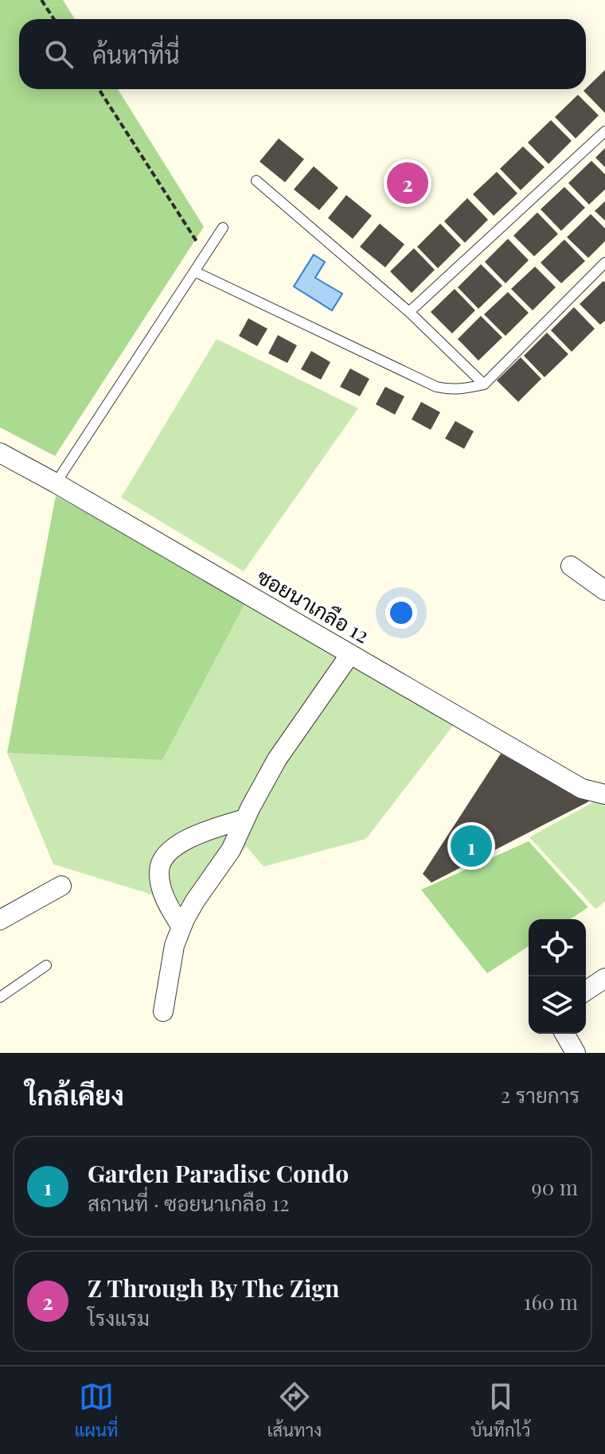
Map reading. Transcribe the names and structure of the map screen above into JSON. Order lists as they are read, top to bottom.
{
  "streets": {
    "street": ["ซอยนาเกลือ 12"]
  },
  "page": {
    "search": "ค้นหาที่นี่",
    "pins": ["2", "1"],
    "heading": ["ใกล้เคียง", "2 รายการ"],
    "list": [
      {
        "mark": "1",
        "name": "Garden Paradise Condo",
        "note": "สถานที่ · ซอยนาเกลือ 12",
        "value": "90 m"
      },
      {
        "mark": "2",
        "name": "Z Through By The Zign",
        "note": "โรงแรม",
        "value": "160 m"
      }
    ],
    "nav": ["แผนที่", "เส้นทาง", "บันทึกไว้"]
  }
}
